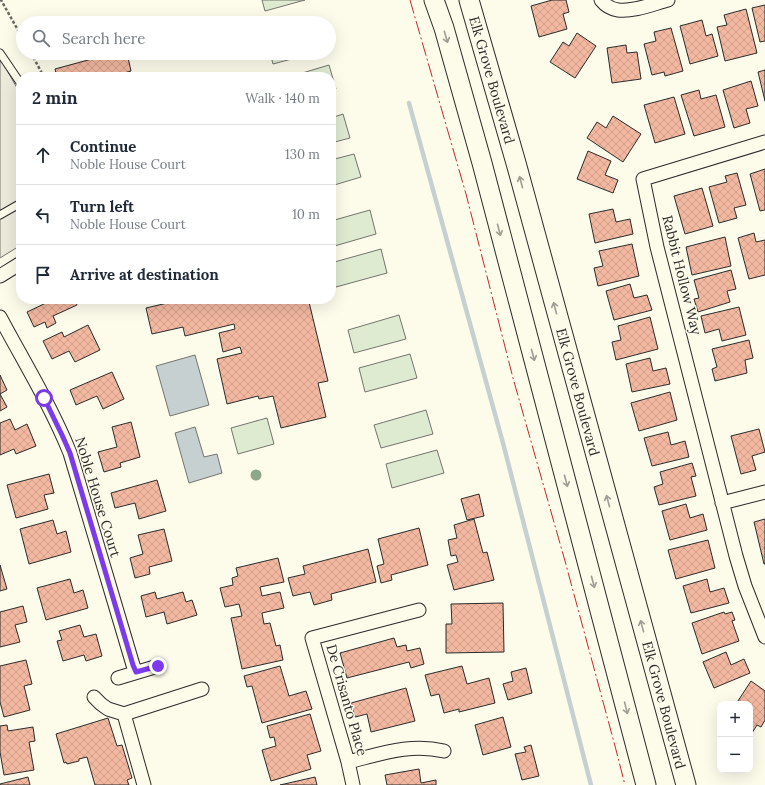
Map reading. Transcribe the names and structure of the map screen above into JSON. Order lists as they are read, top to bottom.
{
  "streets": {
    "main road": ["Elk Grove Boulevard"],
    "street": ["Rabbit Hollow Way", "Noble House Court", "De Crisanto Place"]
  },
  "page": {
    "search": "Search here",
    "heading": ["2 min", "Walk · 140 m"],
    "list": [
      ["Continue", "Noble House Court", "130 m"],
      ["Turn left", "Noble House Court", "10 m"],
      "Arrive at destination"
    ],
    "map_buttons": ["+", "−"]
  }
}
